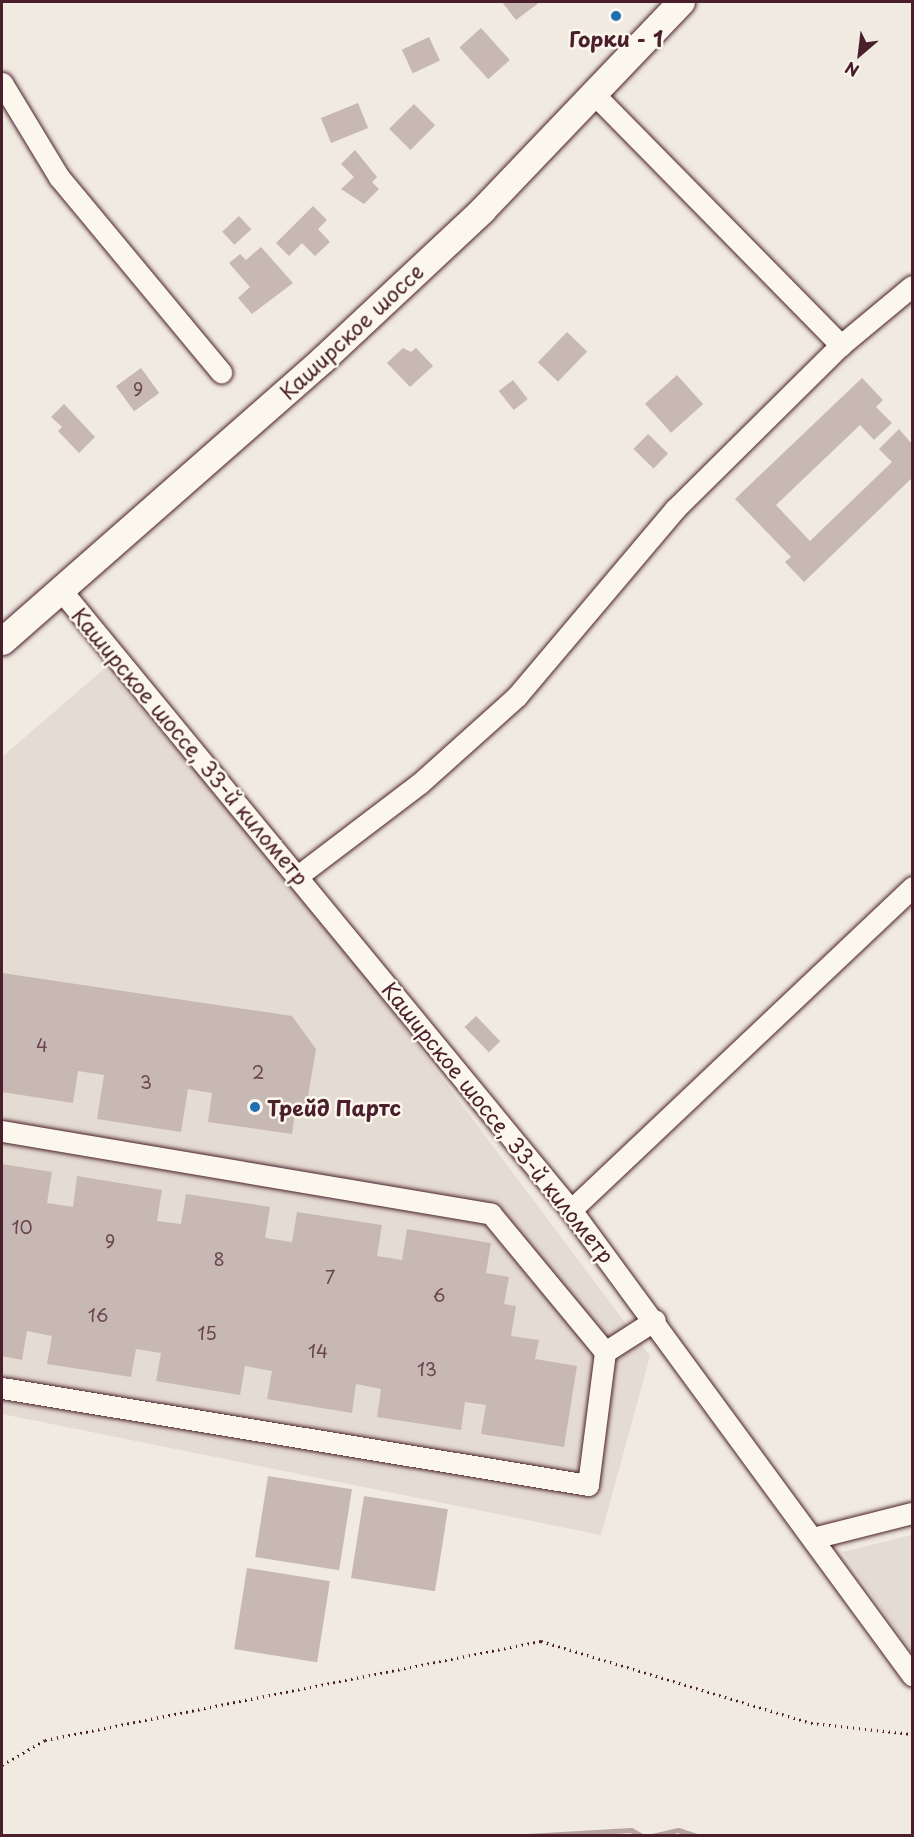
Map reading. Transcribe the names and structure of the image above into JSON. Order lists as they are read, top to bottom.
{
  "streets": {
    "main road": ["Каширское шоссе"],
    "street": ["Каширское шоссе, 33-й километр"]
  },
  "crossings": [
    ["Каширское шоссе", "Каширское шоссе, 33-й километр"]
  ],
  "places": ["Горки - 1", "Трейд Партс"],
  "house_numbers": [
    "9",
    "4",
    "2",
    "3",
    "10",
    "9",
    "8",
    "7",
    "6",
    "16",
    "15",
    "14",
    "13"
  ],
  "north": "bottom left"
}
